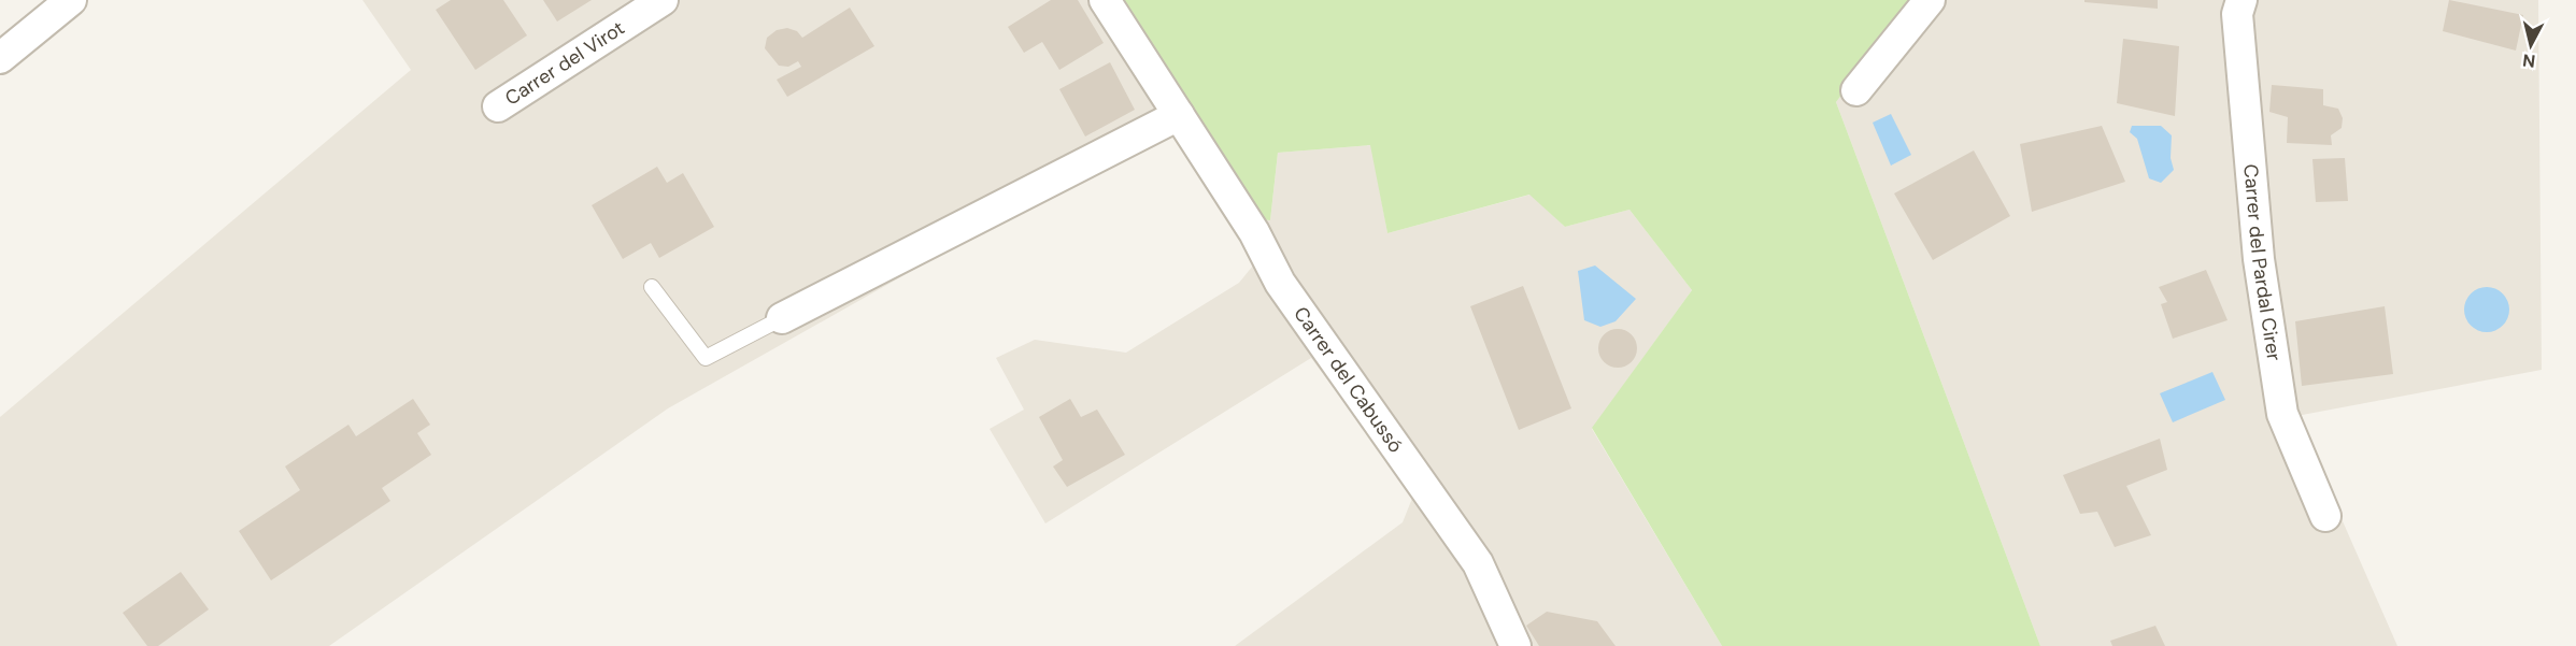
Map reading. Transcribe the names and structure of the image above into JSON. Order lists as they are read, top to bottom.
{
  "streets": {
    "street": ["Carrer del Virot", "Carrer del Pardal Cirer", "Carrer del Cabussó"]
  },
  "north": "bottom"
}
